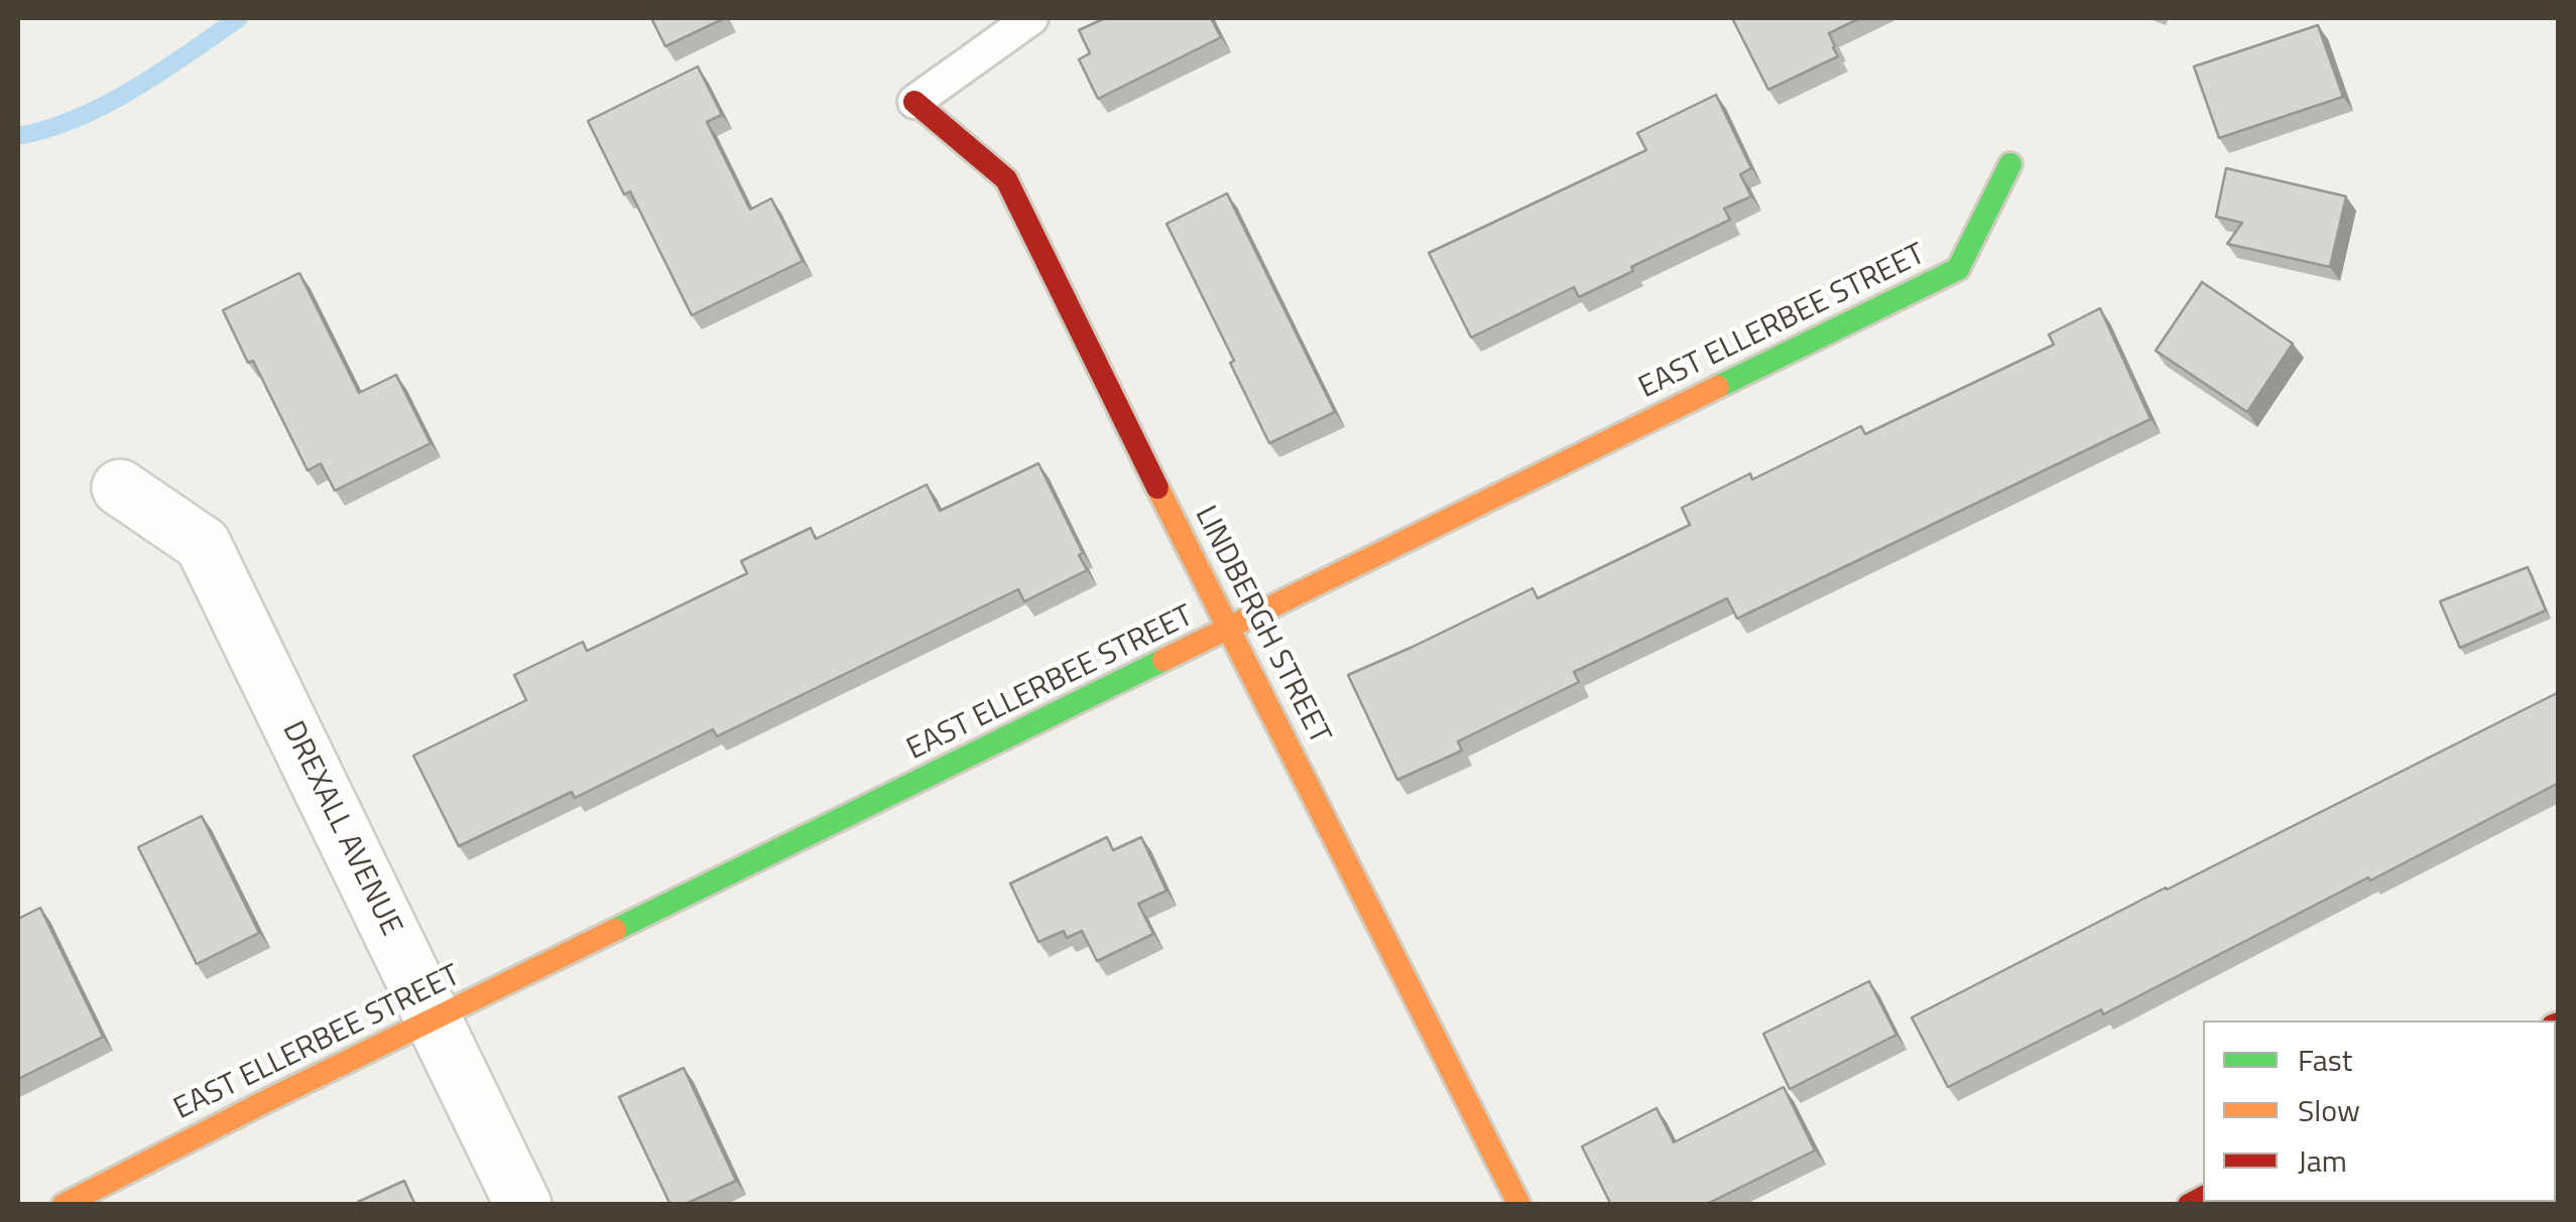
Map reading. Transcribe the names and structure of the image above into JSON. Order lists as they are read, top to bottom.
{
  "streets": {
    "street": ["EAST ELLERBEE STREET", "LINDBERGH STREET", "DREXALL AVENUE"]
  },
  "crossings": [
    ["EAST ELLERBEE STREET", "LINDBERGH STREET"],
    ["EAST ELLERBEE STREET", "DREXALL AVENUE"]
  ],
  "legend": ["Fast", "Slow", "Jam"]
}
